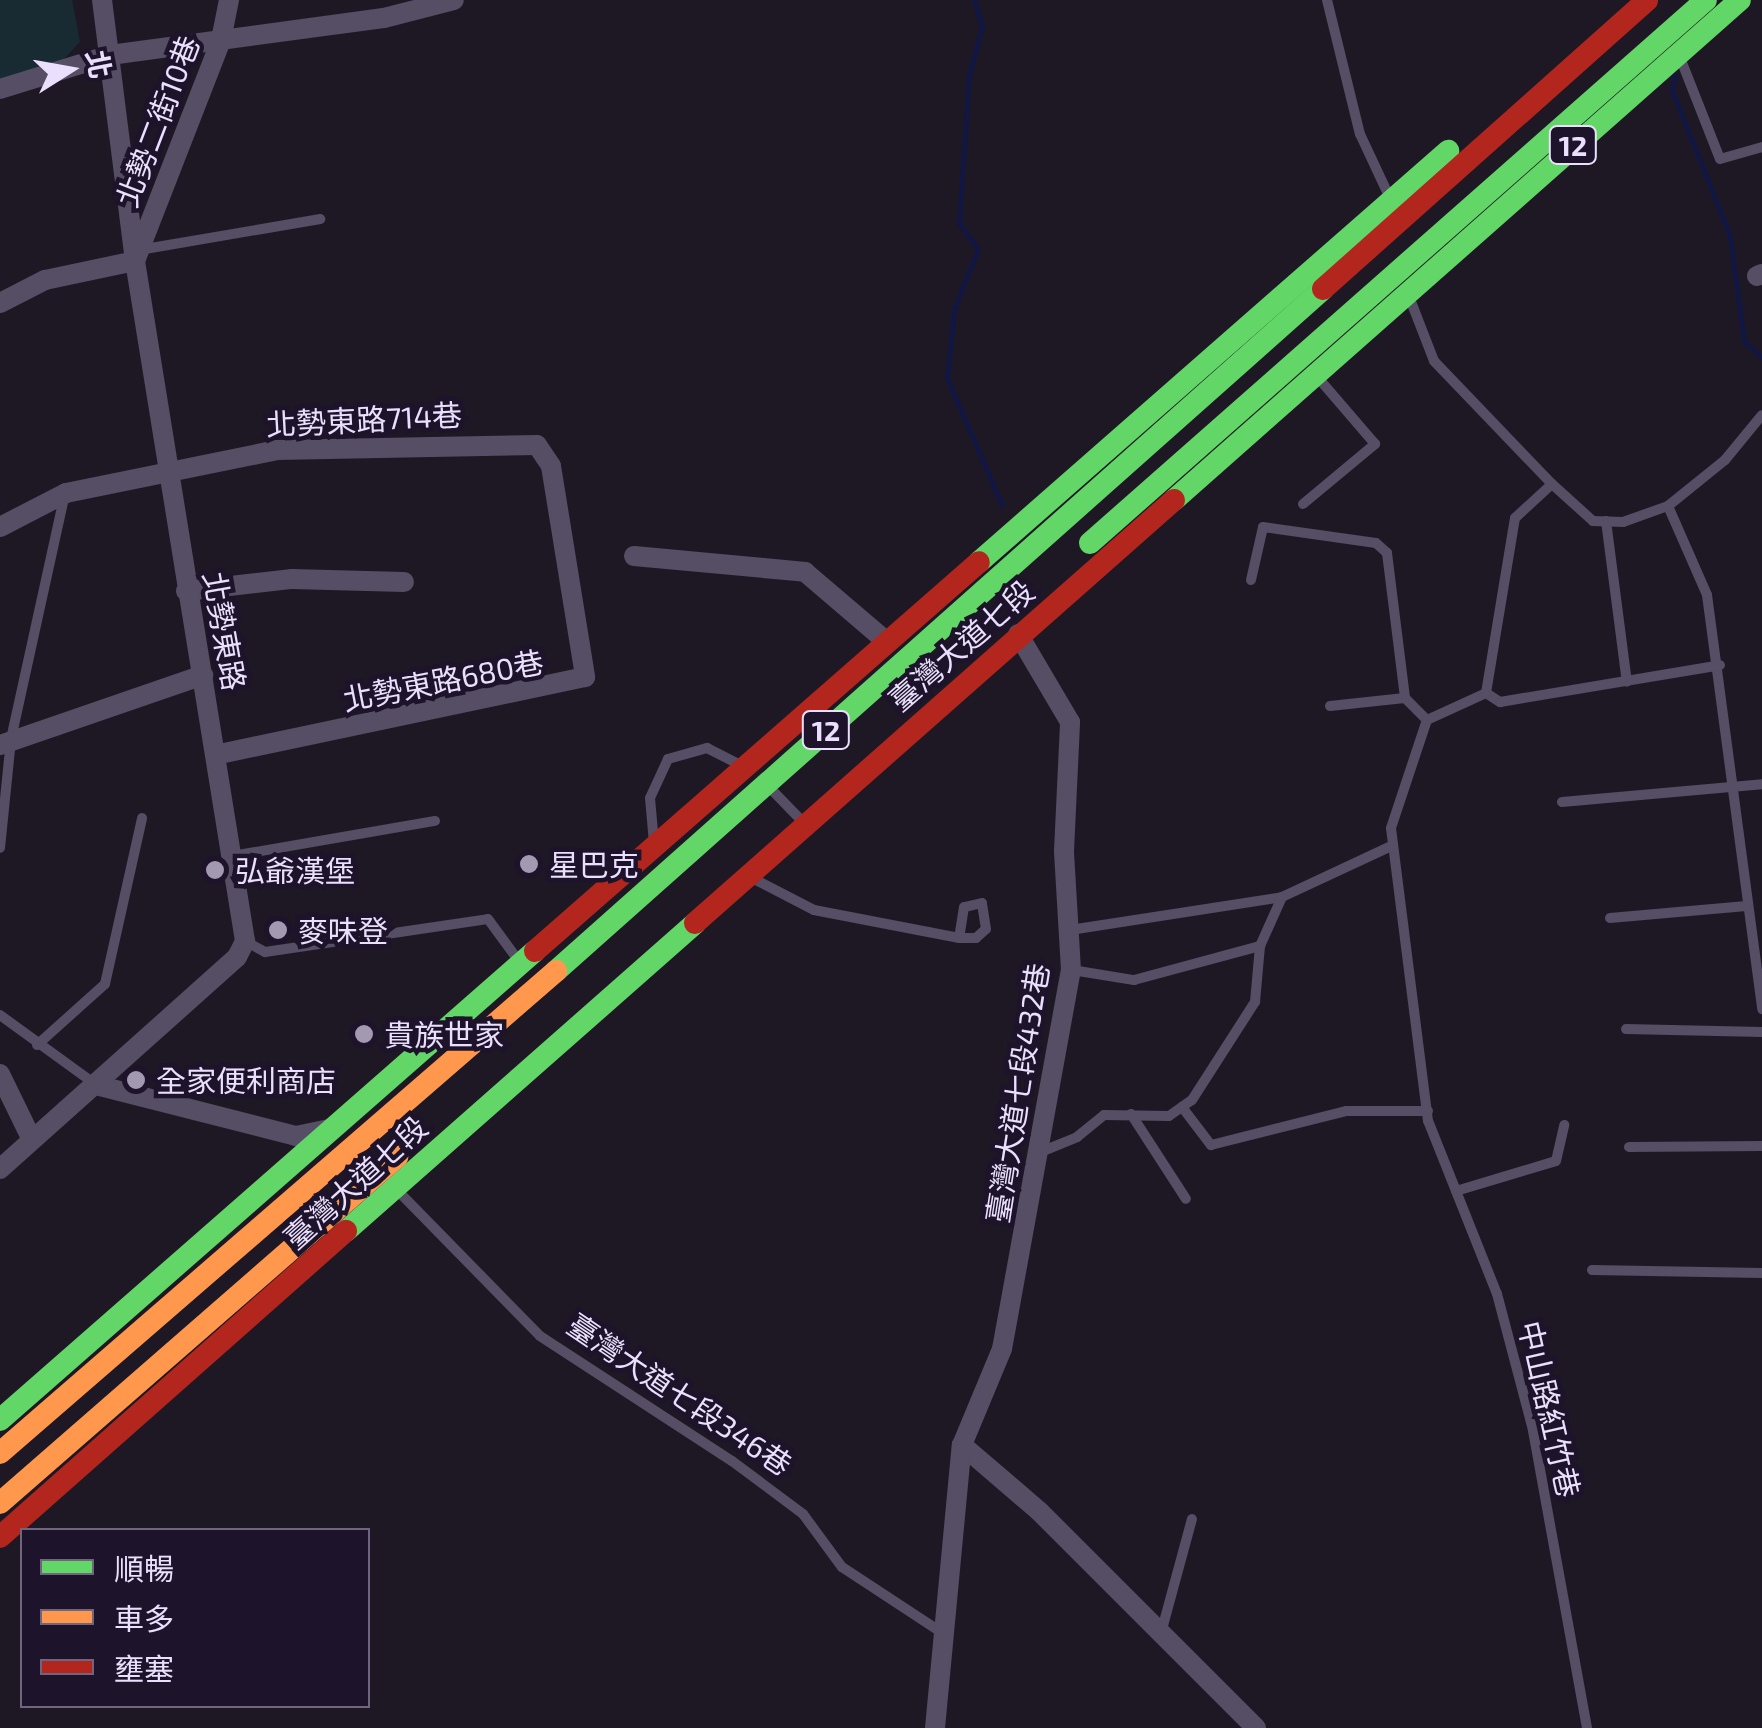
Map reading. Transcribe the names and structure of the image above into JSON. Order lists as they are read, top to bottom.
{
  "streets": {
    "main road": ["12", "臺灣大道七段"],
    "street": [
      "北勢二街10巷",
      "北勢東路714巷",
      "北勢東路",
      "北勢東路680巷",
      "臺灣大道七段432巷"
    ],
    "lane": ["臺灣大道七段346巷", "中山路紅竹巷"]
  },
  "crossings": [
    ["北勢二街10巷", "北勢東路"],
    ["北勢東路714巷", "北勢東路"],
    ["北勢東路714巷", "北勢東路680巷"],
    ["北勢東路", "北勢東路680巷"],
    ["臺灣大道七段", "臺灣大道七段432巷"],
    ["臺灣大道七段", "臺灣大道七段346巷"]
  ],
  "places": [
    "星巴克",
    "弘爺漢堡",
    "麥味登",
    "貴族世家",
    "全家便利商店"
  ],
  "legend": ["順暢", "車多", "壅塞"],
  "north": "right"
}
